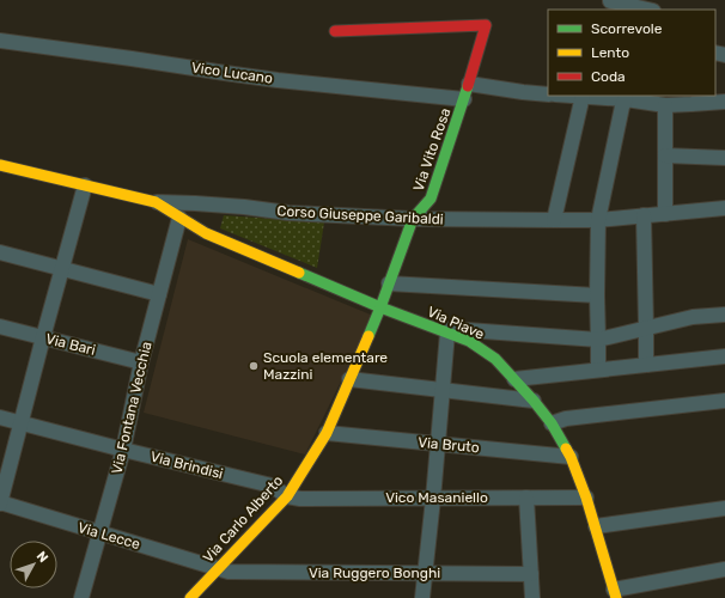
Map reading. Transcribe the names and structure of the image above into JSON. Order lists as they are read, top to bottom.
{
  "streets": {
    "street": [
      "Vico Lucano",
      "Via Vito Rosa",
      "Corso Giuseppe Garibaldi",
      "Via Piave",
      "Via Bari",
      "Via Fontana Vecchia",
      "Via Bruto",
      "Via Brindisi",
      "Vico Masaniello",
      "Via Carlo Alberto",
      "Via Lecce",
      "Via Ruggero Bonghi"
    ]
  },
  "crossings": [
    ["Vico Lucano", "Via Vito Rosa"],
    ["Via Vito Rosa", "Corso Giuseppe Garibaldi"],
    ["Via Vito Rosa", "Via Carlo Alberto"],
    ["Corso Giuseppe Garibaldi", "Via Piave"],
    ["Corso Giuseppe Garibaldi", "Via Carlo Alberto"],
    ["Via Piave", "Via Fontana Vecchia"],
    ["Via Piave", "Via Bruto"],
    ["Via Piave", "Vico Masaniello"],
    ["Via Piave", "Via Carlo Alberto"],
    ["Via Bari", "Via Fontana Vecchia"],
    ["Via Fontana Vecchia", "Via Brindisi"],
    ["Via Fontana Vecchia", "Via Lecce"],
    ["Via Bruto", "Via Carlo Alberto"],
    ["Via Brindisi", "Vico Masaniello"],
    ["Via Brindisi", "Via Carlo Alberto"],
    ["Vico Masaniello", "Via Carlo Alberto"],
    ["Via Carlo Alberto", "Via Lecce"],
    ["Via Carlo Alberto", "Via Ruggero Bonghi"],
    ["Via Lecce", "Via Ruggero Bonghi"]
  ],
  "places": ["Scuola elementare Mazzini"],
  "legend": ["Scorrevole", "Lento", "Coda"],
  "north": "top right"
}
